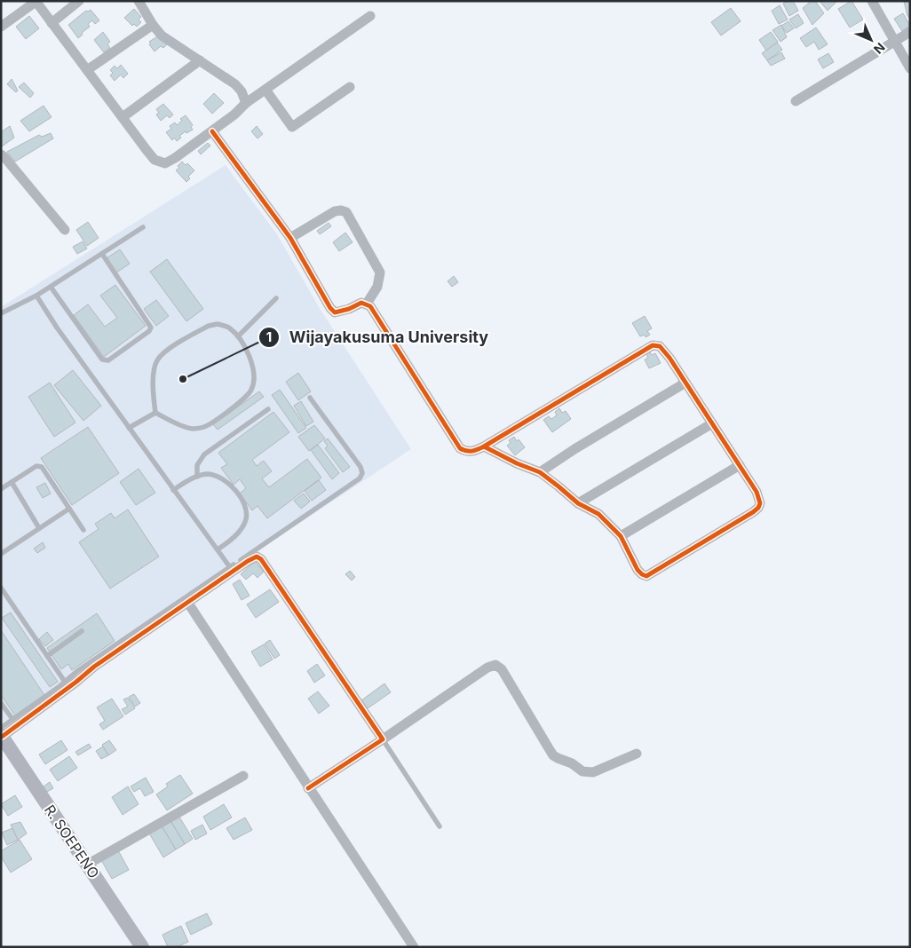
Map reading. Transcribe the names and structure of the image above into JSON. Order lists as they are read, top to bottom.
{
  "streets": {
    "street": ["R. SOEPENO"]
  },
  "places": ["Wijayakusuma University"],
  "north": "bottom right"
}
